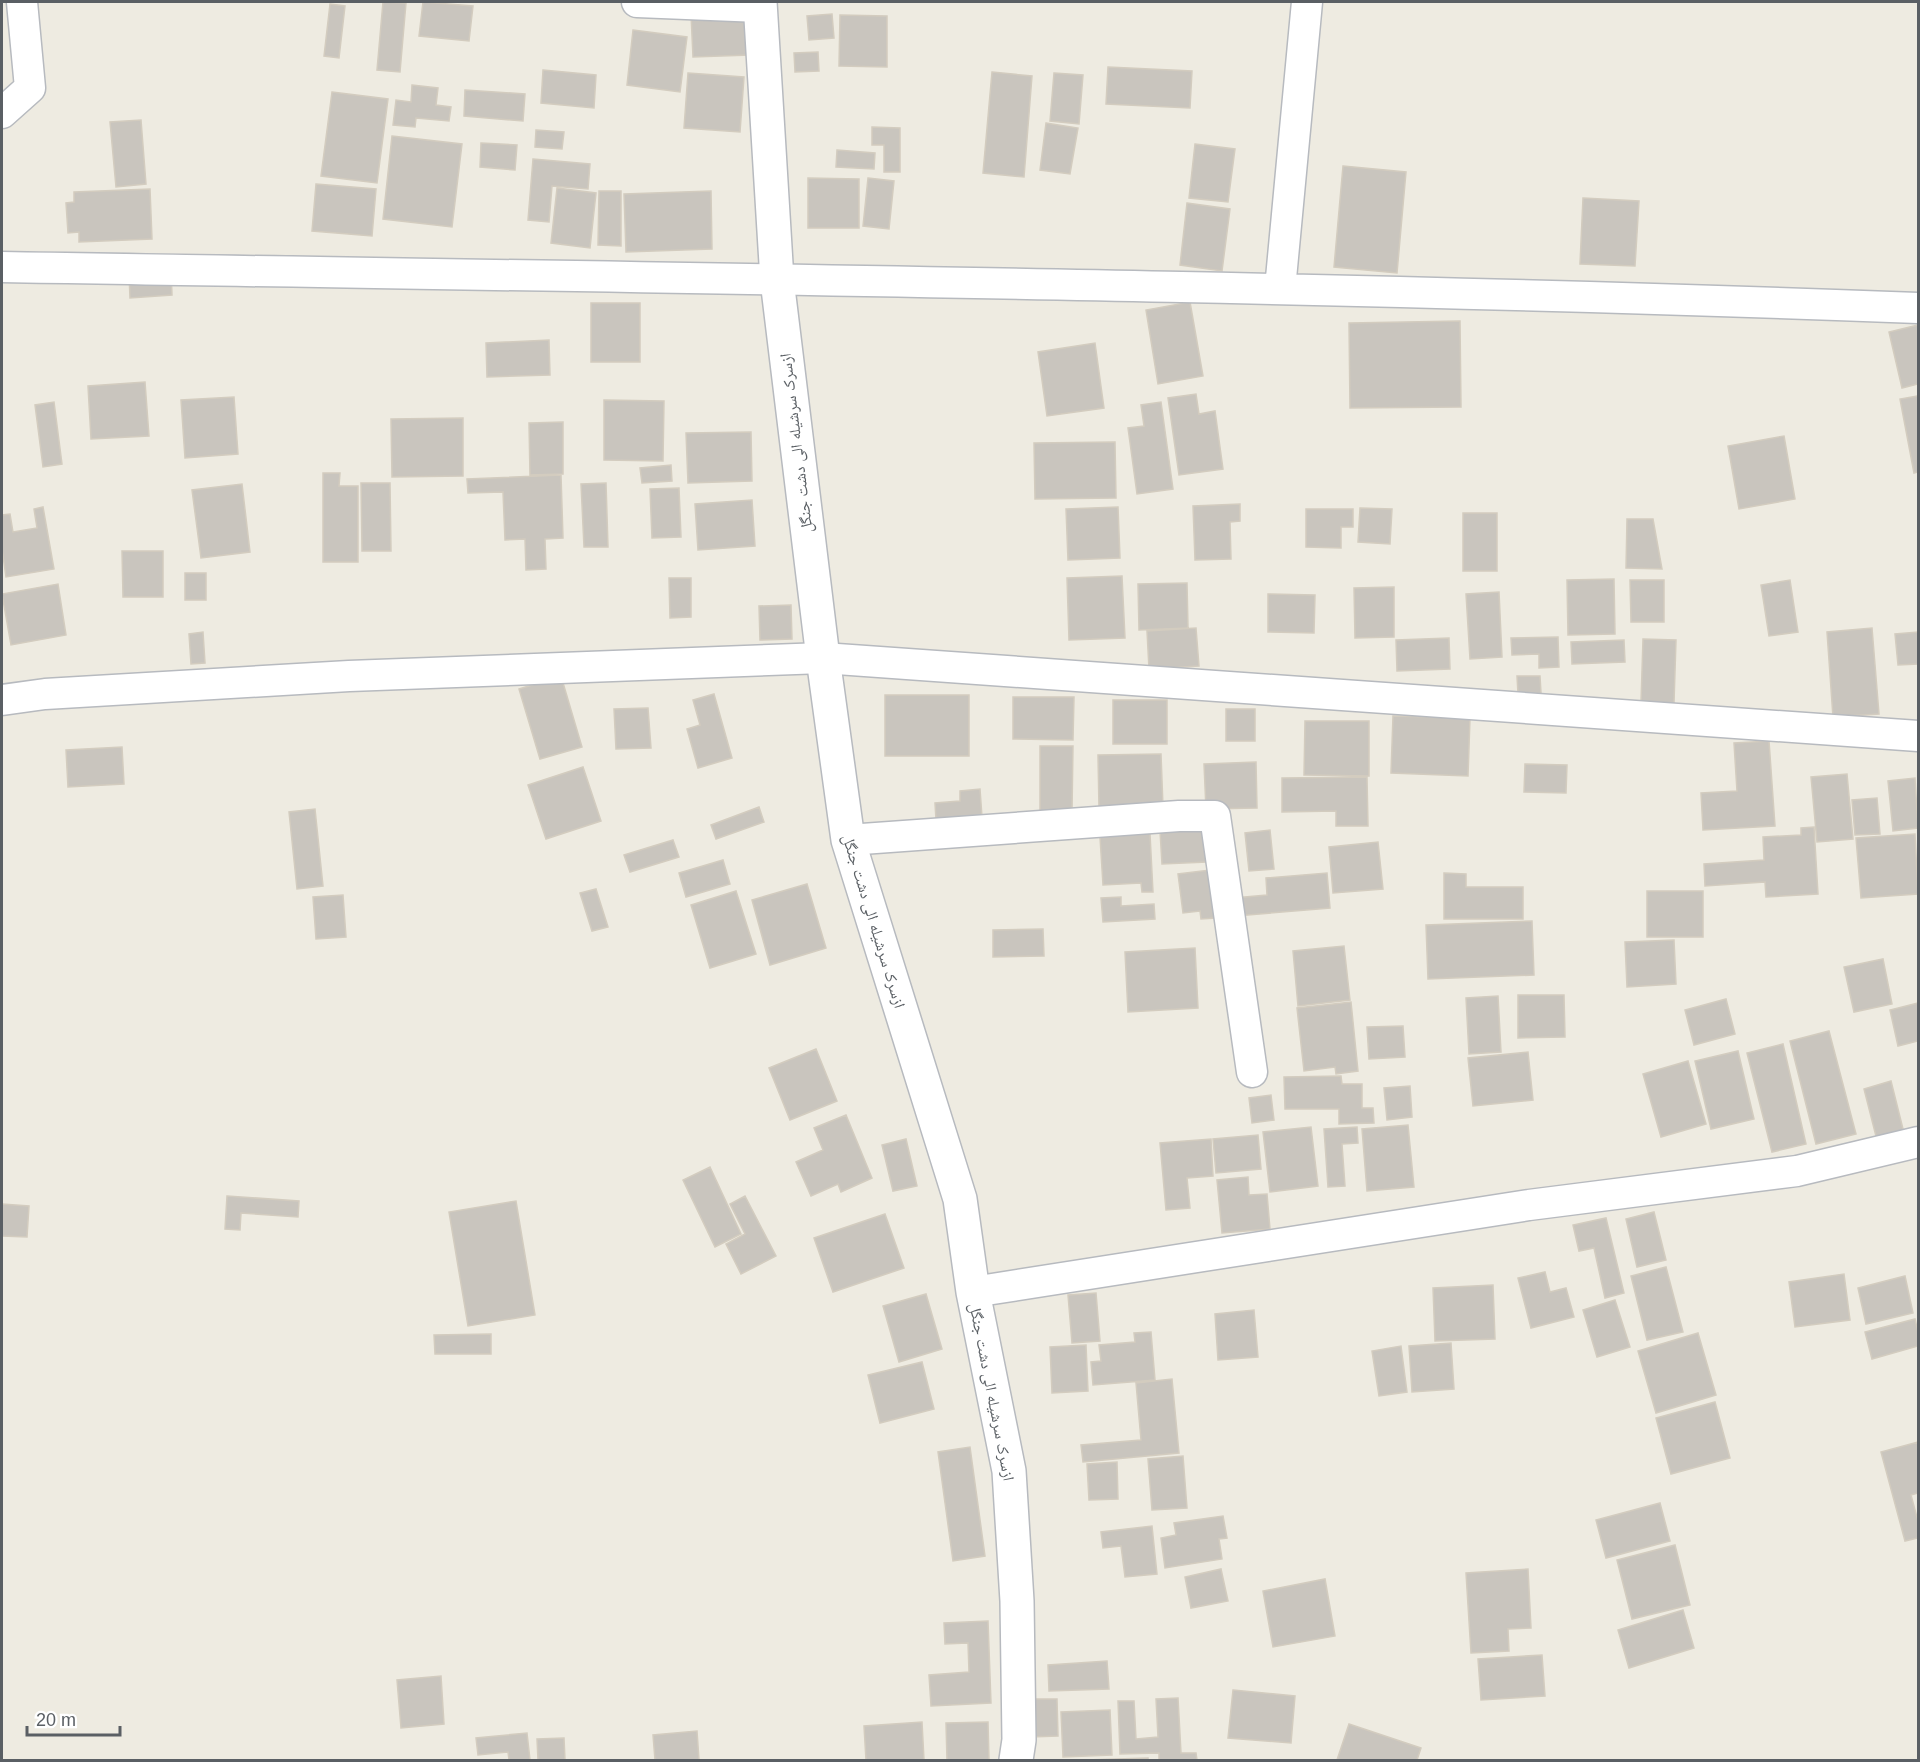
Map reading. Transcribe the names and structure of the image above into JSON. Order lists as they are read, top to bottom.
{
  "streets": {
    "street": ["ازسرک سرشیله الی دشت جنگل"]
  },
  "scale_bar": "20 m"
}
